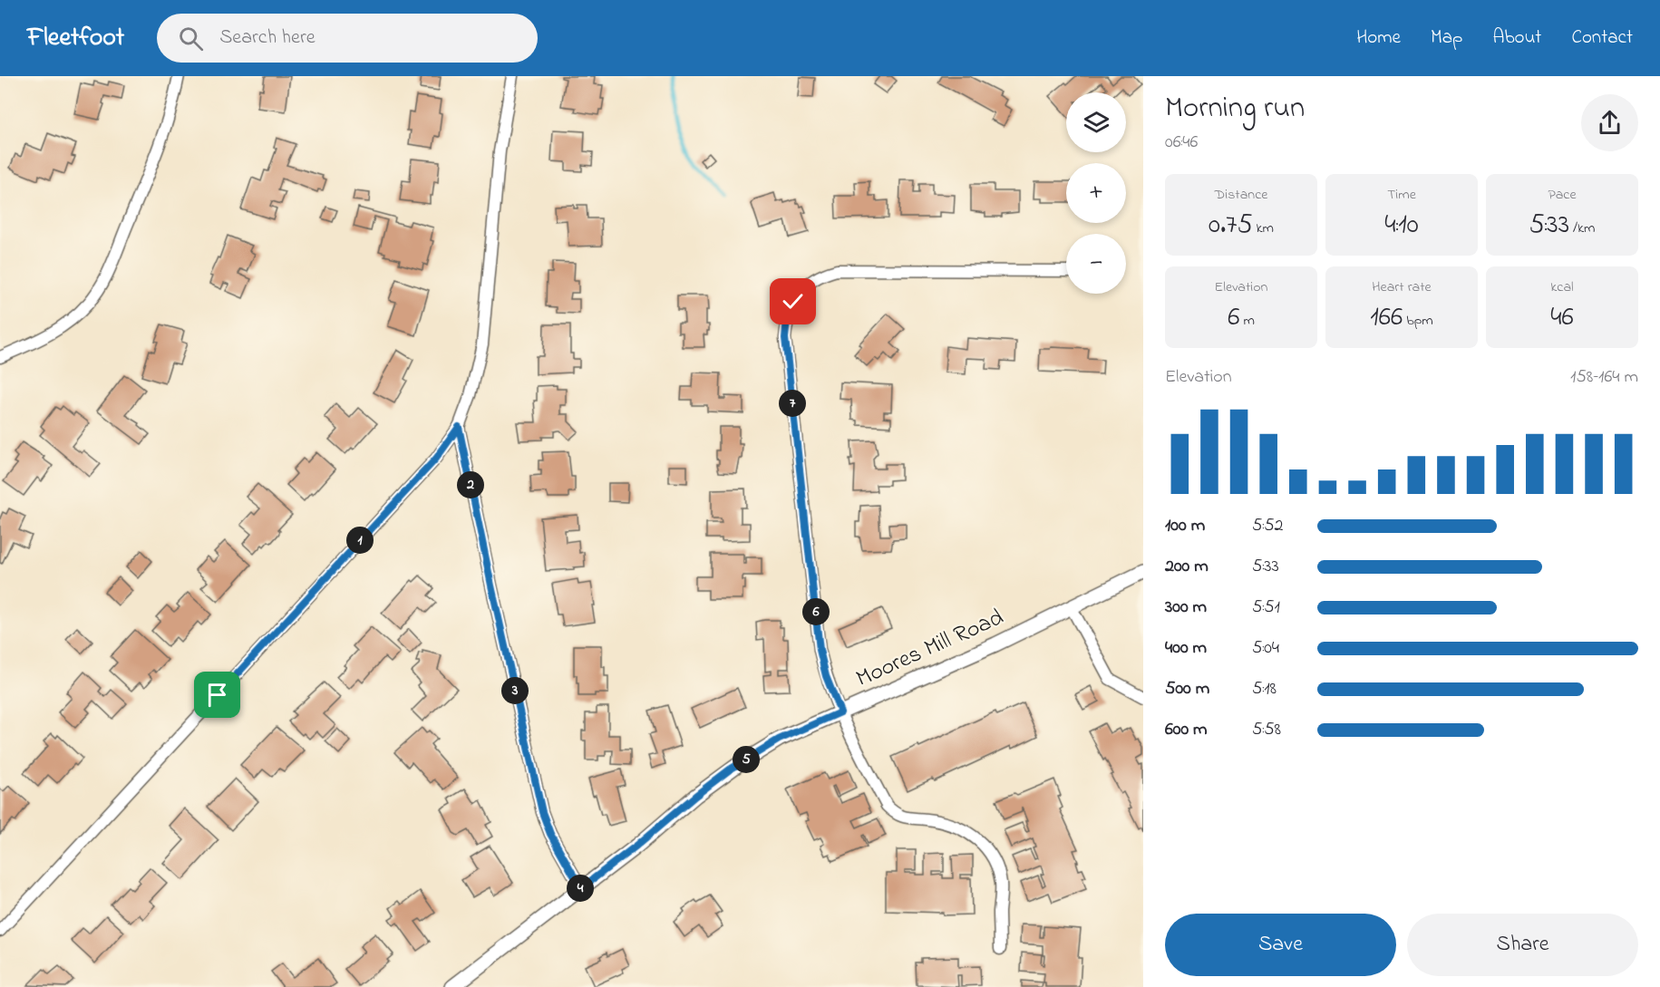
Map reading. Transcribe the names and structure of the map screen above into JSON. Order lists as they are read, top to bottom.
{
  "streets": {
    "street": ["Moores Mill Road"]
  },
  "page": {
    "header": "Fleetfoot",
    "search": "Search here",
    "nav": [
      "Home",
      "Map",
      "About",
      "Contact"
    ],
    "heading": ["Morning run", "06:46"],
    "map_buttons": ["+", "−"],
    "stats": [
      ["Distance", "0.75 km"],
      ["Time", "4:10"],
      ["Pace", "5:33 /km"],
      ["Elevation", "6 m"],
      ["Heart rate", "166 bpm"],
      ["kcal", "46"]
    ],
    "chart": ["Elevation", "158–164 m"],
    "pins": [
      "7",
      "2",
      "1",
      "6",
      "3",
      "5",
      "4"
    ],
    "list": [
      {
        "name": "100 m",
        "note": "5:52"
      },
      {
        "name": "200 m",
        "note": "5:33"
      },
      {
        "name": "300 m",
        "note": "5:51"
      },
      {
        "name": "400 m",
        "note": "5:04"
      },
      {
        "name": "500 m",
        "note": "5:18"
      },
      {
        "name": "600 m",
        "note": "5:58"
      }
    ],
    "buttons": ["Save", "Share"]
  }
}
